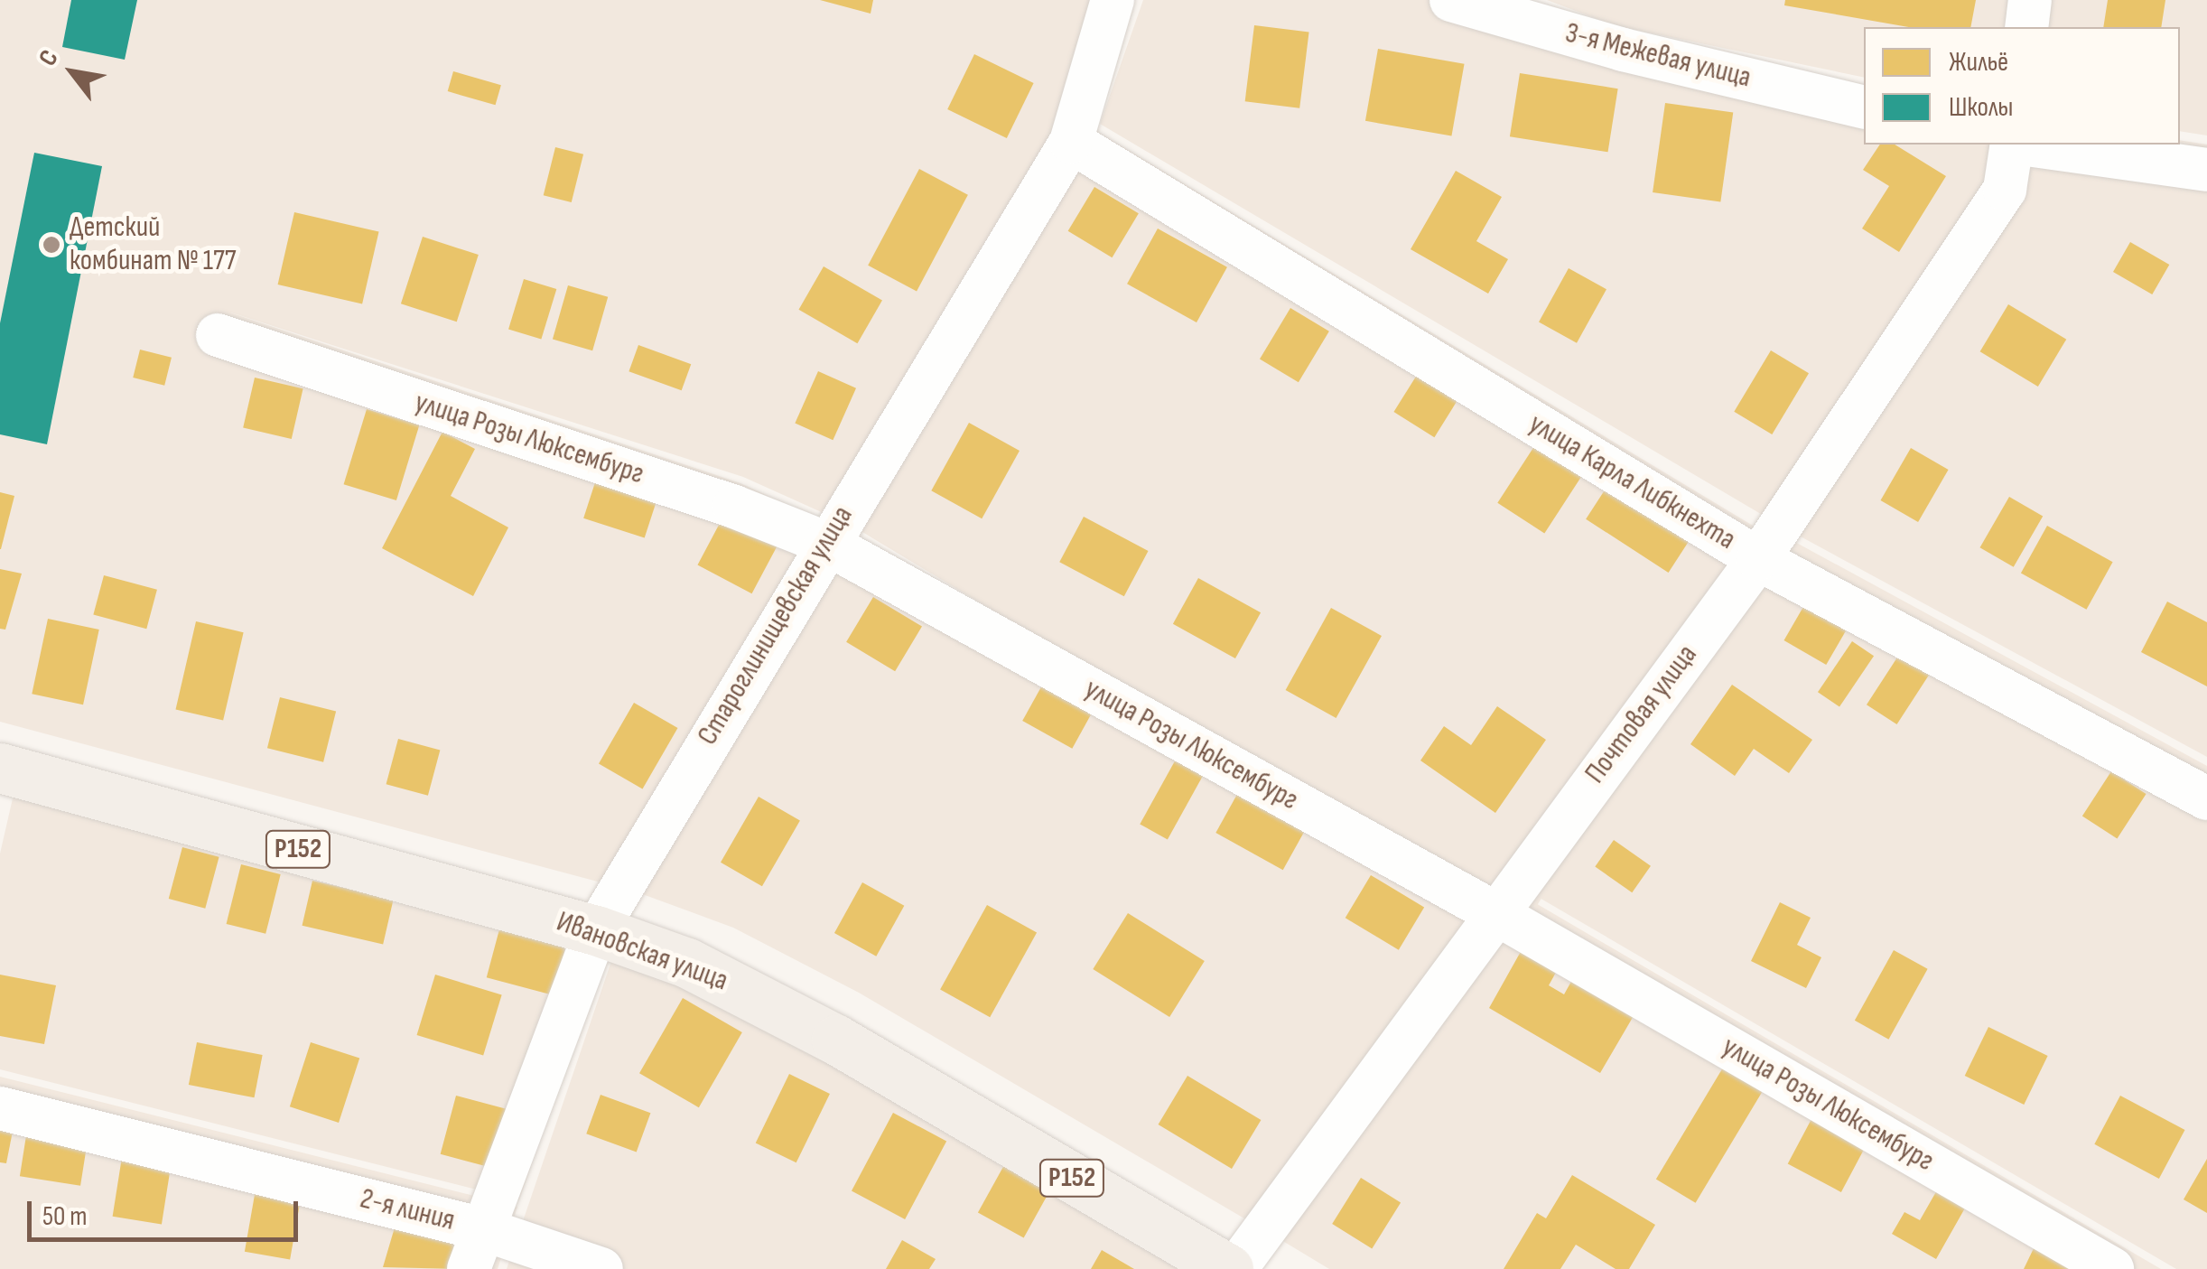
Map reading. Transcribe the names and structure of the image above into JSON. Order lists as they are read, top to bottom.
{
  "streets": {
    "main road": ["Р152", "Ивановская улица"],
    "street": [
      "3-я Межевая улица",
      "улица Розы Люксембург",
      "улица Карла Либкнехта",
      "Староглинищевская улица",
      "Почтовая улица",
      "2-я линия"
    ]
  },
  "crossings": [
    ["улица Розы Люксембург", "Староглинищевская улица"],
    ["улица Розы Люксембург", "Почтовая улица"],
    ["улица Карла Либкнехта", "Староглинищевская улица"],
    ["улица Карла Либкнехта", "Почтовая улица"],
    ["Староглинищевская улица", "Ивановская улица"],
    ["Староглинищевская улица", "2-я линия"],
    ["Почтовая улица", "Ивановская улица"]
  ],
  "places": ["Детский комбинат № 177"],
  "legend": ["Жильё", "Школы"],
  "scale_bar": "50 m",
  "north": "top left"
}
